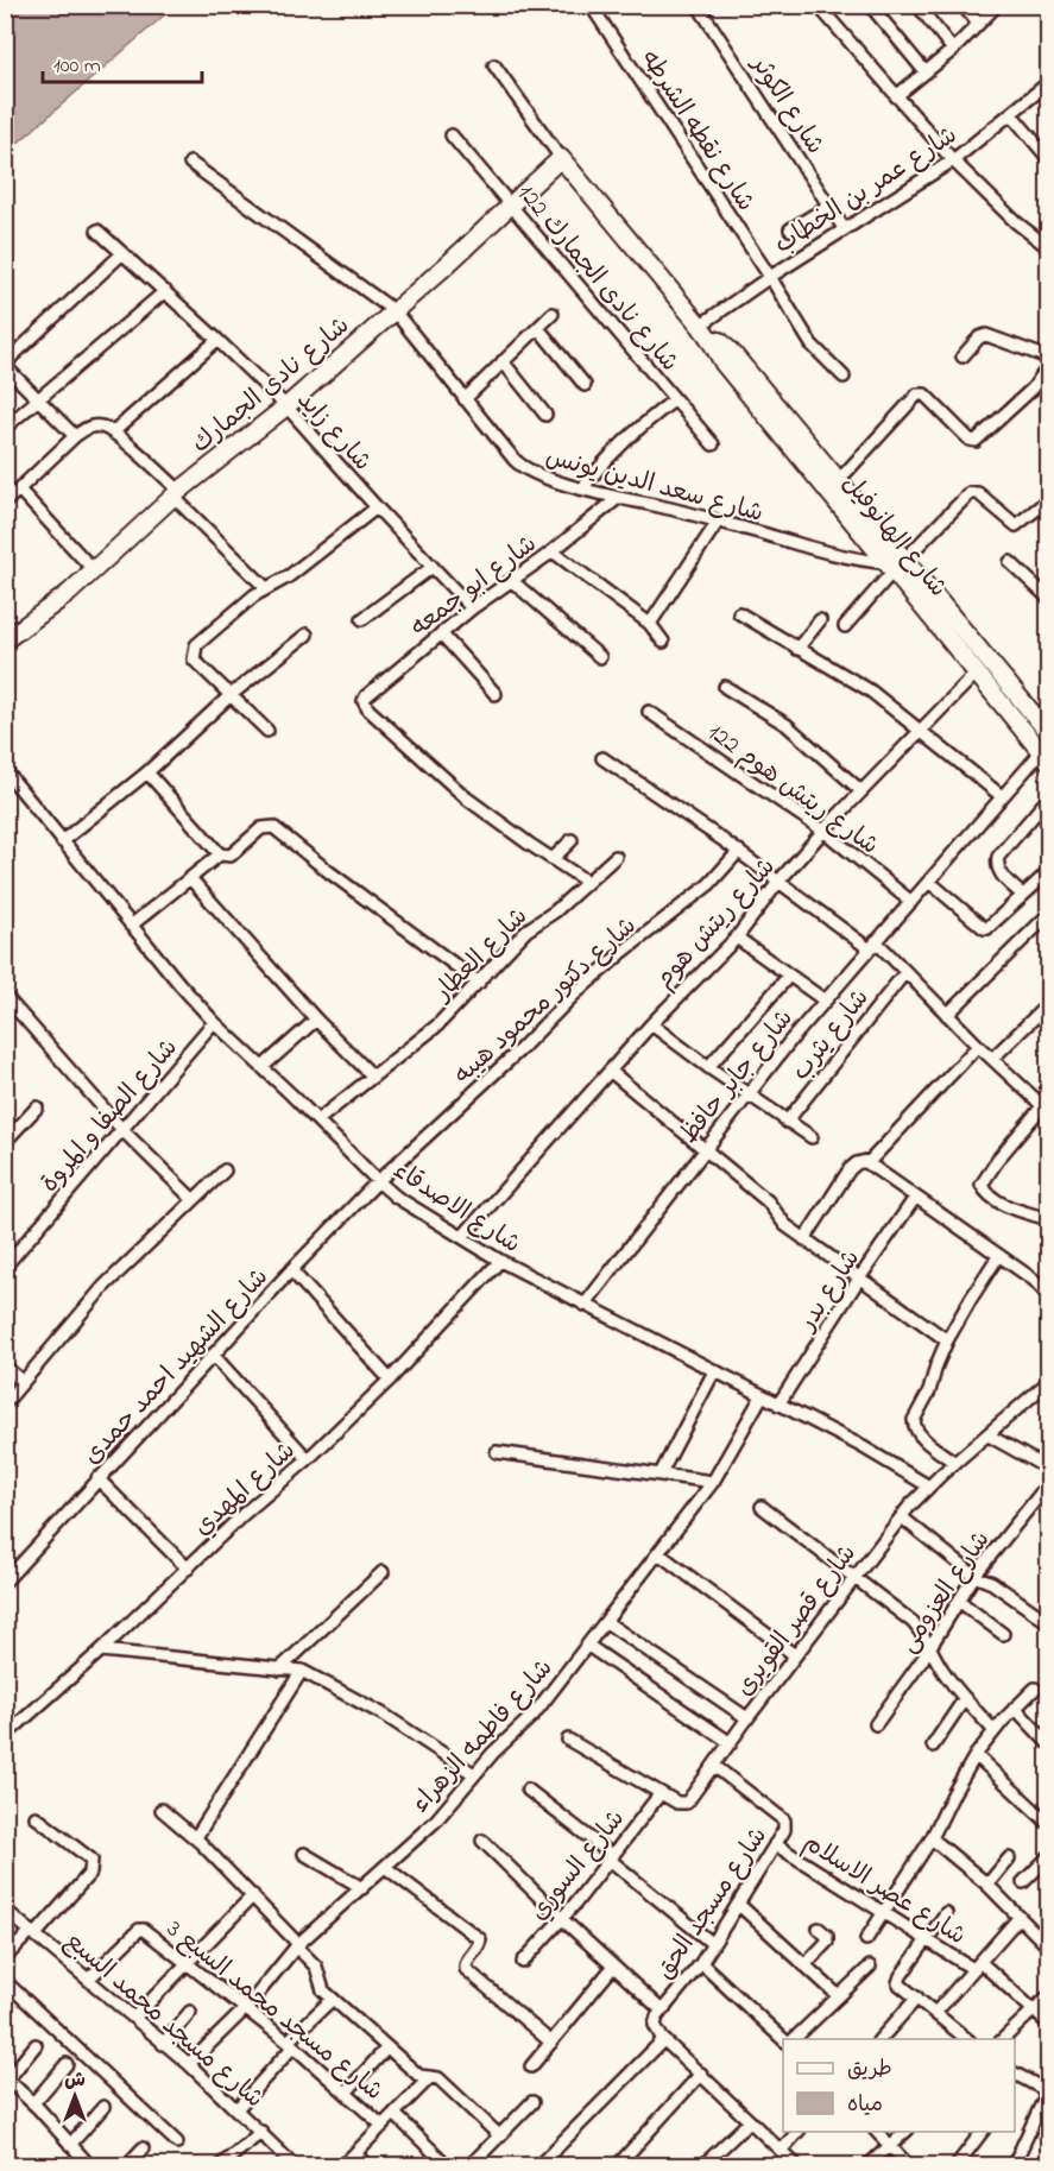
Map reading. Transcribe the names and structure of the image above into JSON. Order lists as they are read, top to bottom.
{
  "streets": {
    "street": [
      "شارع الكوثر",
      "شارع نقطه الشرطه",
      "شارع عمر بن الخطاب",
      "شارع نادى الجمارك 122",
      "شارع نادى الجمارك",
      "شارع زايد",
      "شارع سعد الدين يونس",
      "شارع الهانوفيل",
      "شارع ابو جمعه",
      "شارع ريتش هوم 122",
      "شارع ريتش هوم",
      "شارع العطار",
      "شارع دكتور محمود هيبه",
      "شارع يثرب",
      "شارع جابر حافظ",
      "شارع الصفا و المروة",
      "شارع الاصدقاء",
      "شارع بدر",
      "شارع الشهيد احمد حمدى",
      "شارع المهدي",
      "شارع العزومى",
      "شارع قصر القويرى",
      "شارع فاطمه الزهراء",
      "شارع السوري",
      "شارع عصر الاسلام",
      "شارع مسجد الحق",
      "شارع مسجد محمد السبع 3",
      "شارع مسجد محمد السبع"
    ]
  },
  "crossings": [
    ["شارع الكوثر", "شارع عمر بن الخطاب"],
    ["شارع نقطه الشرطه", "شارع عمر بن الخطاب"],
    ["شارع عمر بن الخطاب", "شارع الهانوفيل"],
    ["شارع نادى الجمارك 122", "شارع نادى الجمارك"],
    ["شارع نادى الجمارك", "شارع زايد"],
    ["شارع نادى الجمارك", "شارع سعد الدين يونس"],
    ["شارع نادى الجمارك", "شارع الهانوفيل"],
    ["شارع زايد", "شارع ابو جمعه"],
    ["شارع سعد الدين يونس", "شارع الهانوفيل"],
    ["شارع سعد الدين يونس", "شارع ابو جمعه"],
    ["شارع الهانوفيل", "شارع ريتش هوم"],
    ["شارع الهانوفيل", "شارع جابر حافظ"],
    ["شارع ريتش هوم 122", "شارع ريتش هوم"],
    ["شارع ريتش هوم 122", "شارع جابر حافظ"],
    ["شارع ريتش هوم", "شارع الاصدقاء"],
    ["شارع العطار", "شارع الاصدقاء"],
    ["شارع دكتور محمود هيبه", "شارع الاصدقاء"],
    ["شارع دكتور محمود هيبه", "شارع الشهيد احمد حمدى"],
    ["شارع جابر حافظ", "شارع الاصدقاء"],
    ["شارع الصفا و المروة", "شارع الاصدقاء"],
    ["شارع الاصدقاء", "شارع بدر"],
    ["شارع الاصدقاء", "شارع الشهيد احمد حمدى"],
    ["شارع الاصدقاء", "شارع المهدي"],
    ["شارع الاصدقاء", "شارع قصر القويرى"],
    ["شارع الاصدقاء", "شارع فاطمه الزهراء"],
    ["شارع قصر القويرى", "شارع السوري"],
    ["شارع قصر القويرى", "شارع مسجد الحق"],
    ["شارع فاطمه الزهراء", "شارع مسجد محمد السبع 3"],
    ["شارع فاطمه الزهراء", "شارع مسجد محمد السبع"],
    ["شارع عصر الاسلام", "شارع مسجد الحق"],
    ["شارع مسجد محمد السبع 3", "شارع مسجد محمد السبع"]
  ],
  "legend": ["طريق", "مياه"],
  "scale_bar": "100 m",
  "north": "top"
}
